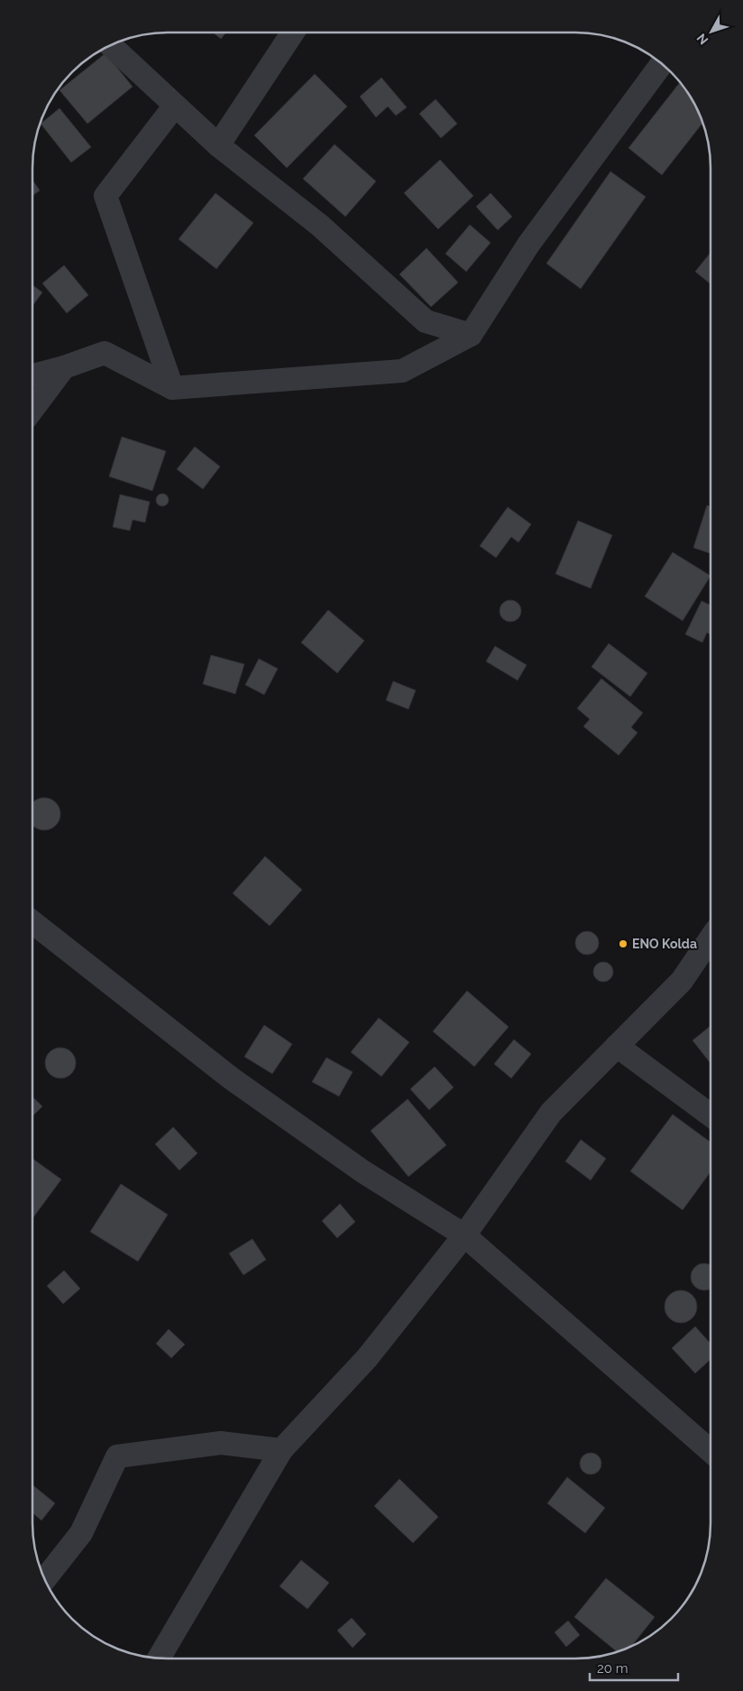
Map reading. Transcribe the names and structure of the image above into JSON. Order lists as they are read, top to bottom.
{
  "places": ["ENO Kolda"],
  "scale_bar": "20 m",
  "north": "bottom left"
}
